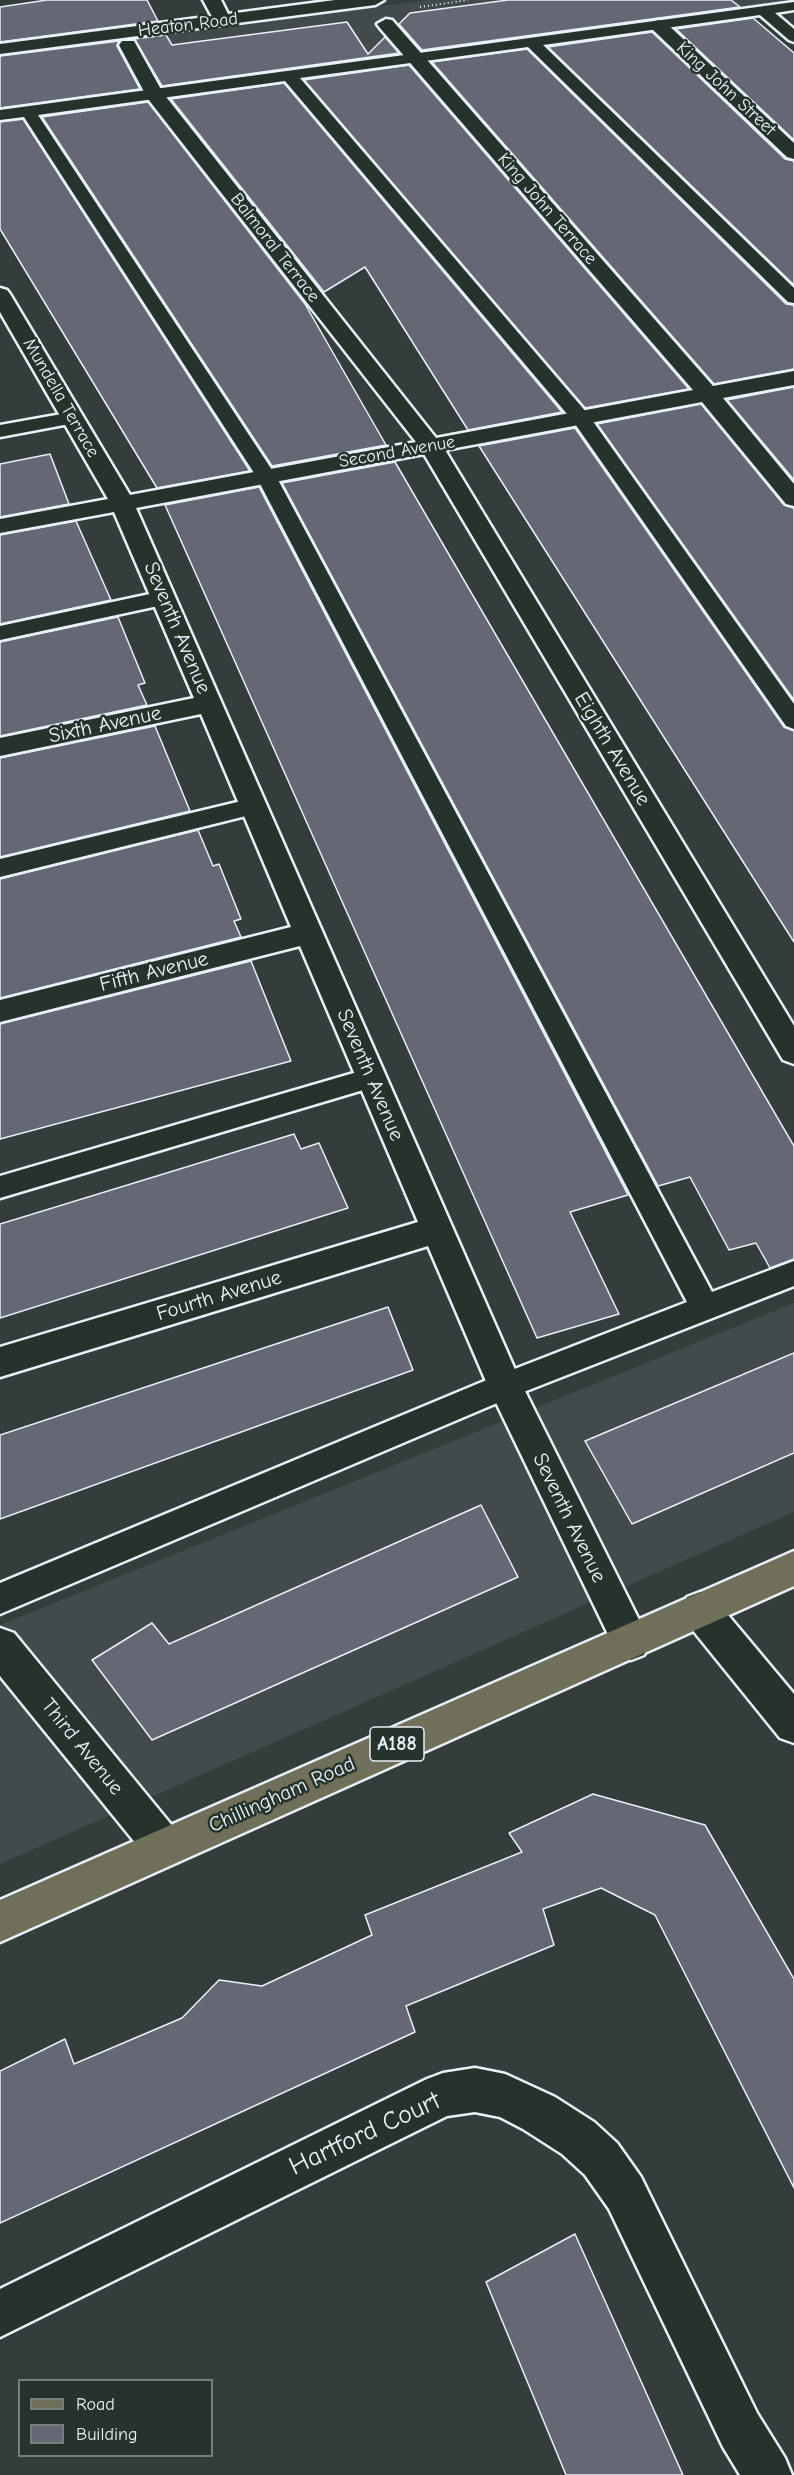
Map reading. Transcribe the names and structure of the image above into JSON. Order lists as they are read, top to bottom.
{
  "streets": {
    "main road": ["A188", "Chillingham Road"],
    "street": [
      "Heaton Road",
      "King John Street",
      "King John Terrace",
      "Balmoral Terrace",
      "Mundella Terrace",
      "Second Avenue",
      "Seventh Avenue",
      "Sixth Avenue",
      "Eighth Avenue",
      "Fifth Avenue",
      "Fourth Avenue",
      "Third Avenue",
      "Hartford Court"
    ]
  },
  "crossings": [
    ["King John Terrace", "Second Avenue"],
    ["Balmoral Terrace", "Second Avenue"],
    ["Balmoral Terrace", "Eighth Avenue"],
    ["Mundella Terrace", "Second Avenue"],
    ["Mundella Terrace", "Seventh Avenue"],
    ["Second Avenue", "Seventh Avenue"],
    ["Second Avenue", "Eighth Avenue"],
    ["Seventh Avenue", "Sixth Avenue"],
    ["Seventh Avenue", "Fifth Avenue"],
    ["Seventh Avenue", "Fourth Avenue"],
    ["Seventh Avenue", "Chillingham Road"],
    ["Third Avenue", "Chillingham Road"]
  ],
  "legend": ["Road", "Building"]
}
